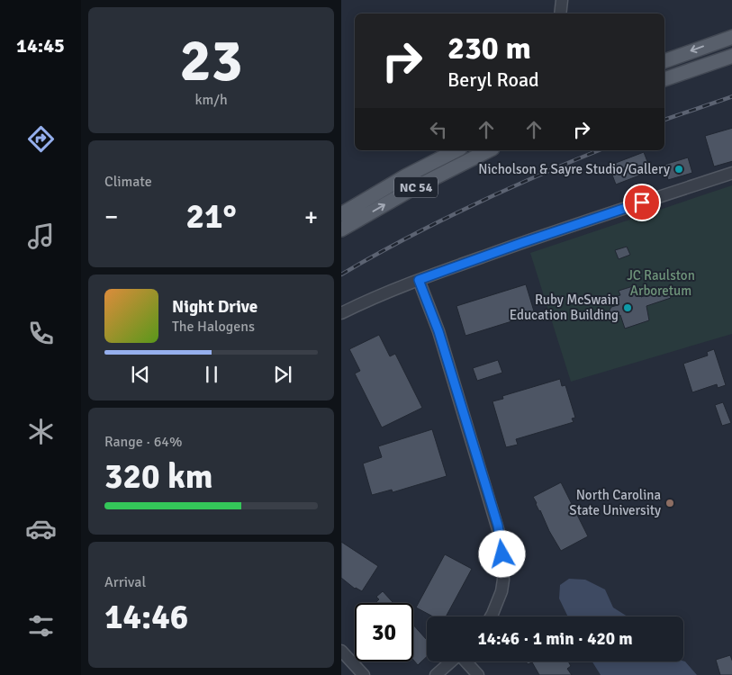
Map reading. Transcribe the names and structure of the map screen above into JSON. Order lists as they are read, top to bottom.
{
  "streets": {
    "main road": ["NC 54"]
  },
  "parks": ["JC Raulston Arboretum"],
  "places": ["Nicholson & Sayre Studio/Gallery", "Ruby McSwain Education Building", "North Carolina State University"],
  "page": {
    "tabs": "14:45",
    "tile": [
      ["23", "km/h"],
      "Climate",
      ["Range · 64%", "320 km"],
      ["Arrival", "14:46"]
    ],
    "turn": ["230 m", "Beryl Road"],
    "heat": ["−", "21°", "+"],
    "song": ["Night Drive", "The Halogens"],
    "limit": "30",
    "trip": "14:46 · 1 min · 420 m"
  }
}
